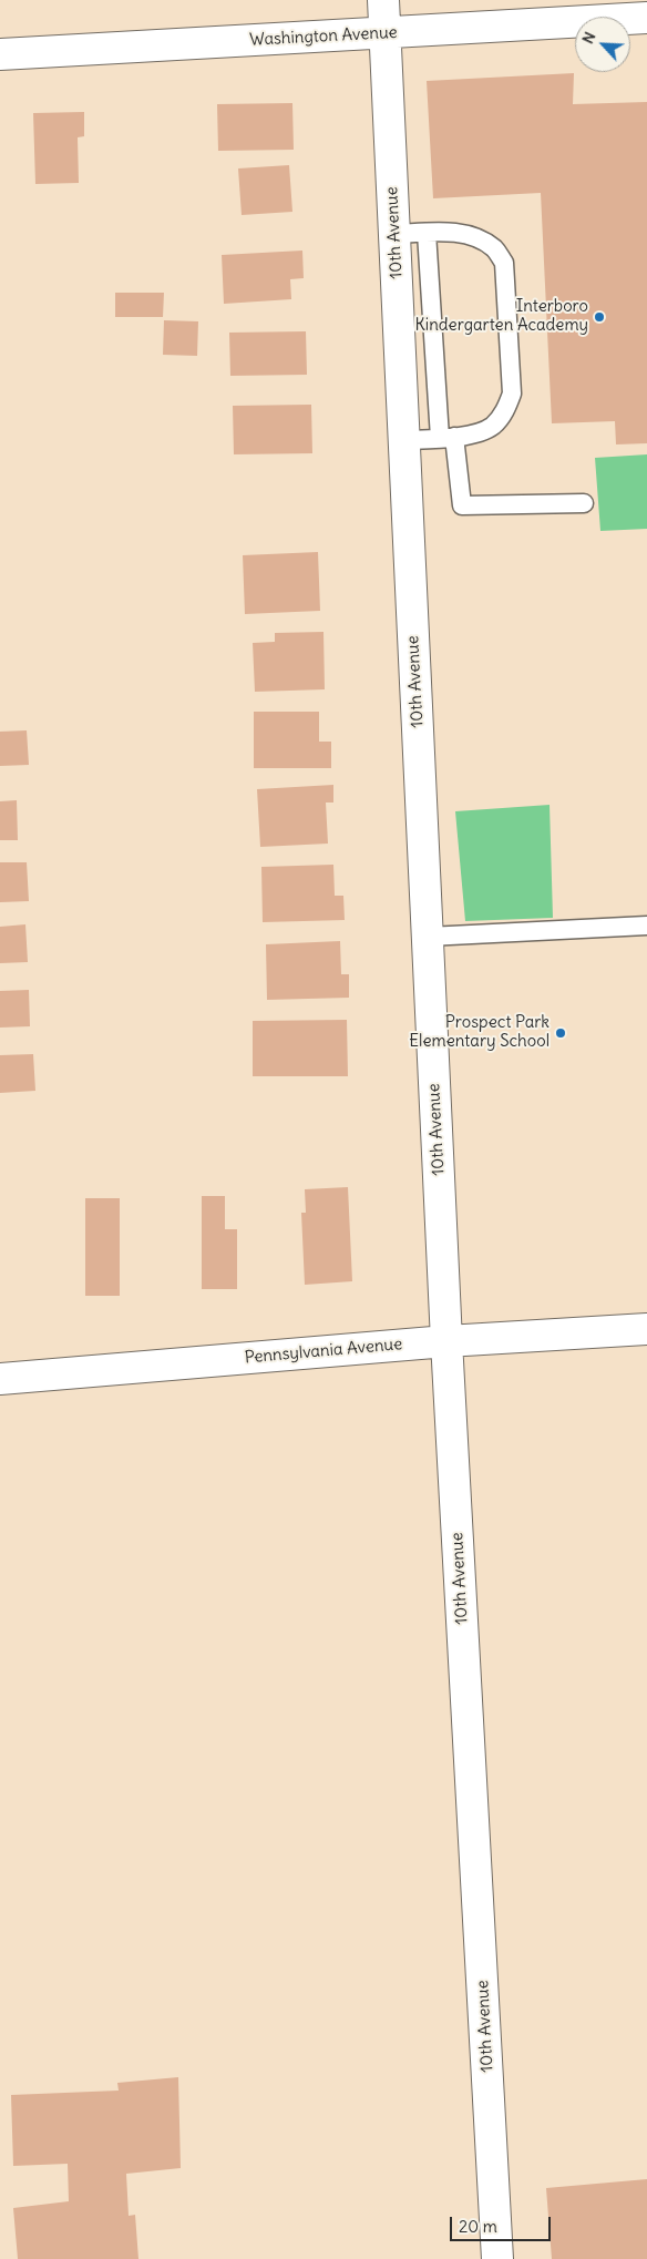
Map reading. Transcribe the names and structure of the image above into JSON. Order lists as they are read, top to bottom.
{
  "streets": {
    "street": ["Washington Avenue", "10th Avenue", "Pennsylvania Avenue"]
  },
  "crossings": [
    ["Washington Avenue", "10th Avenue"],
    ["10th Avenue", "Pennsylvania Avenue"]
  ],
  "places": ["Interboro Kindergarten Academy", "Prospect Park Elementary School"],
  "scale_bar": "20 m",
  "north": "top left"
}
